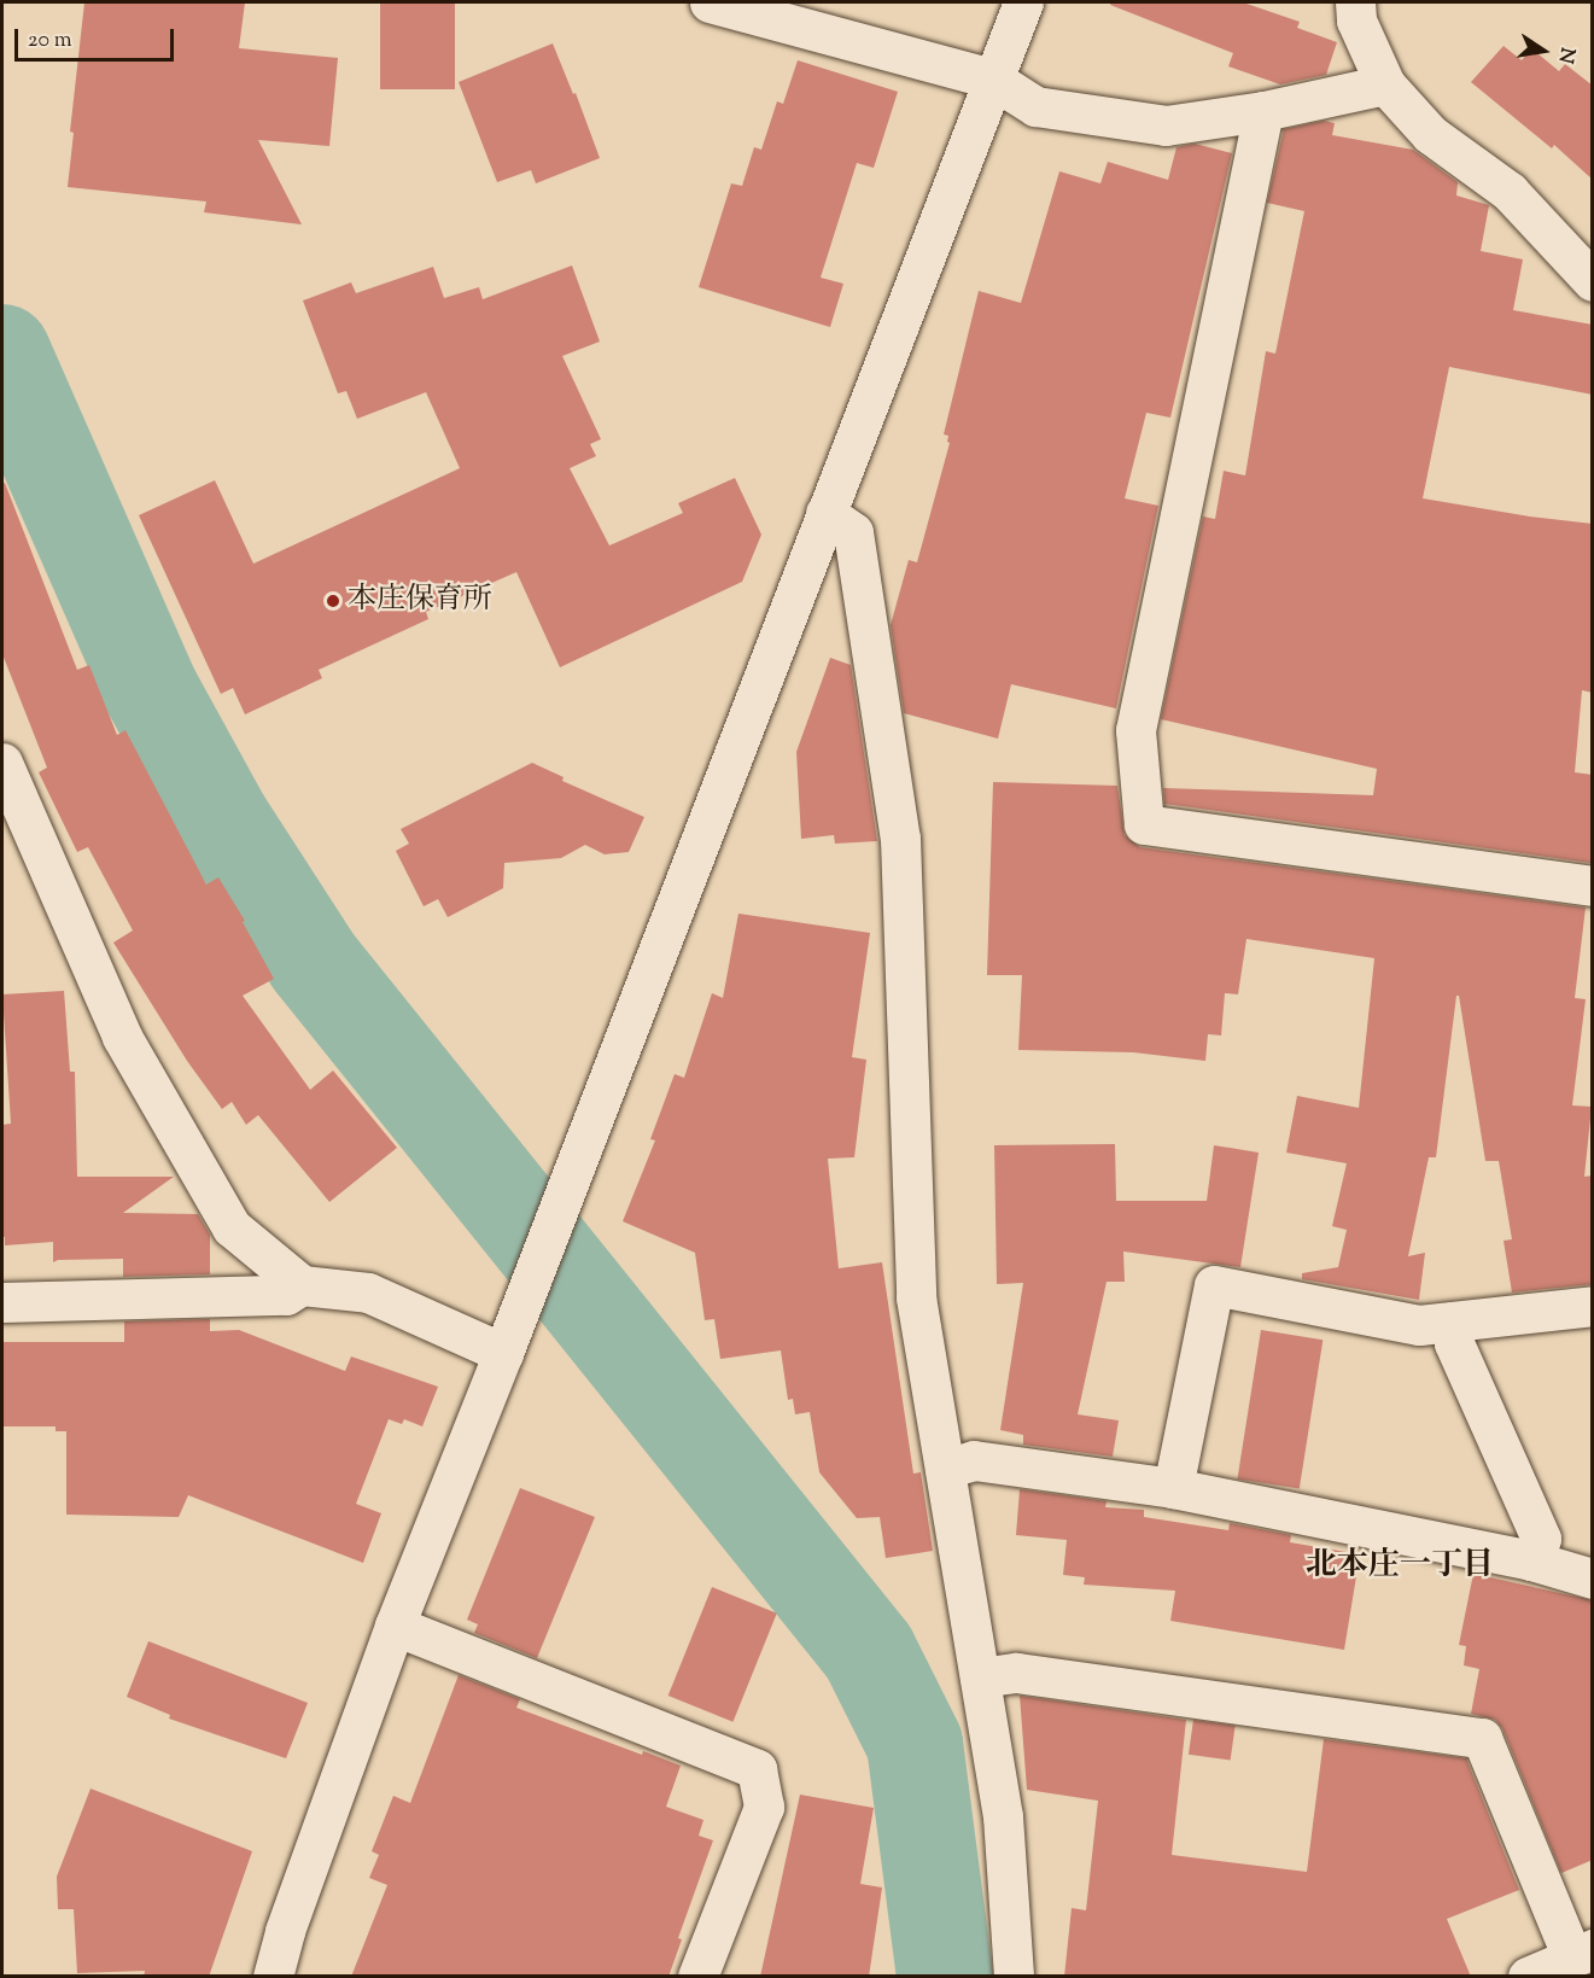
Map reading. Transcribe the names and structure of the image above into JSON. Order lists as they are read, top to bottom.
{
  "districts": ["北本庄一丁目"],
  "places": ["本庄保育所"],
  "scale_bar": "20 m",
  "north": "right"
}
